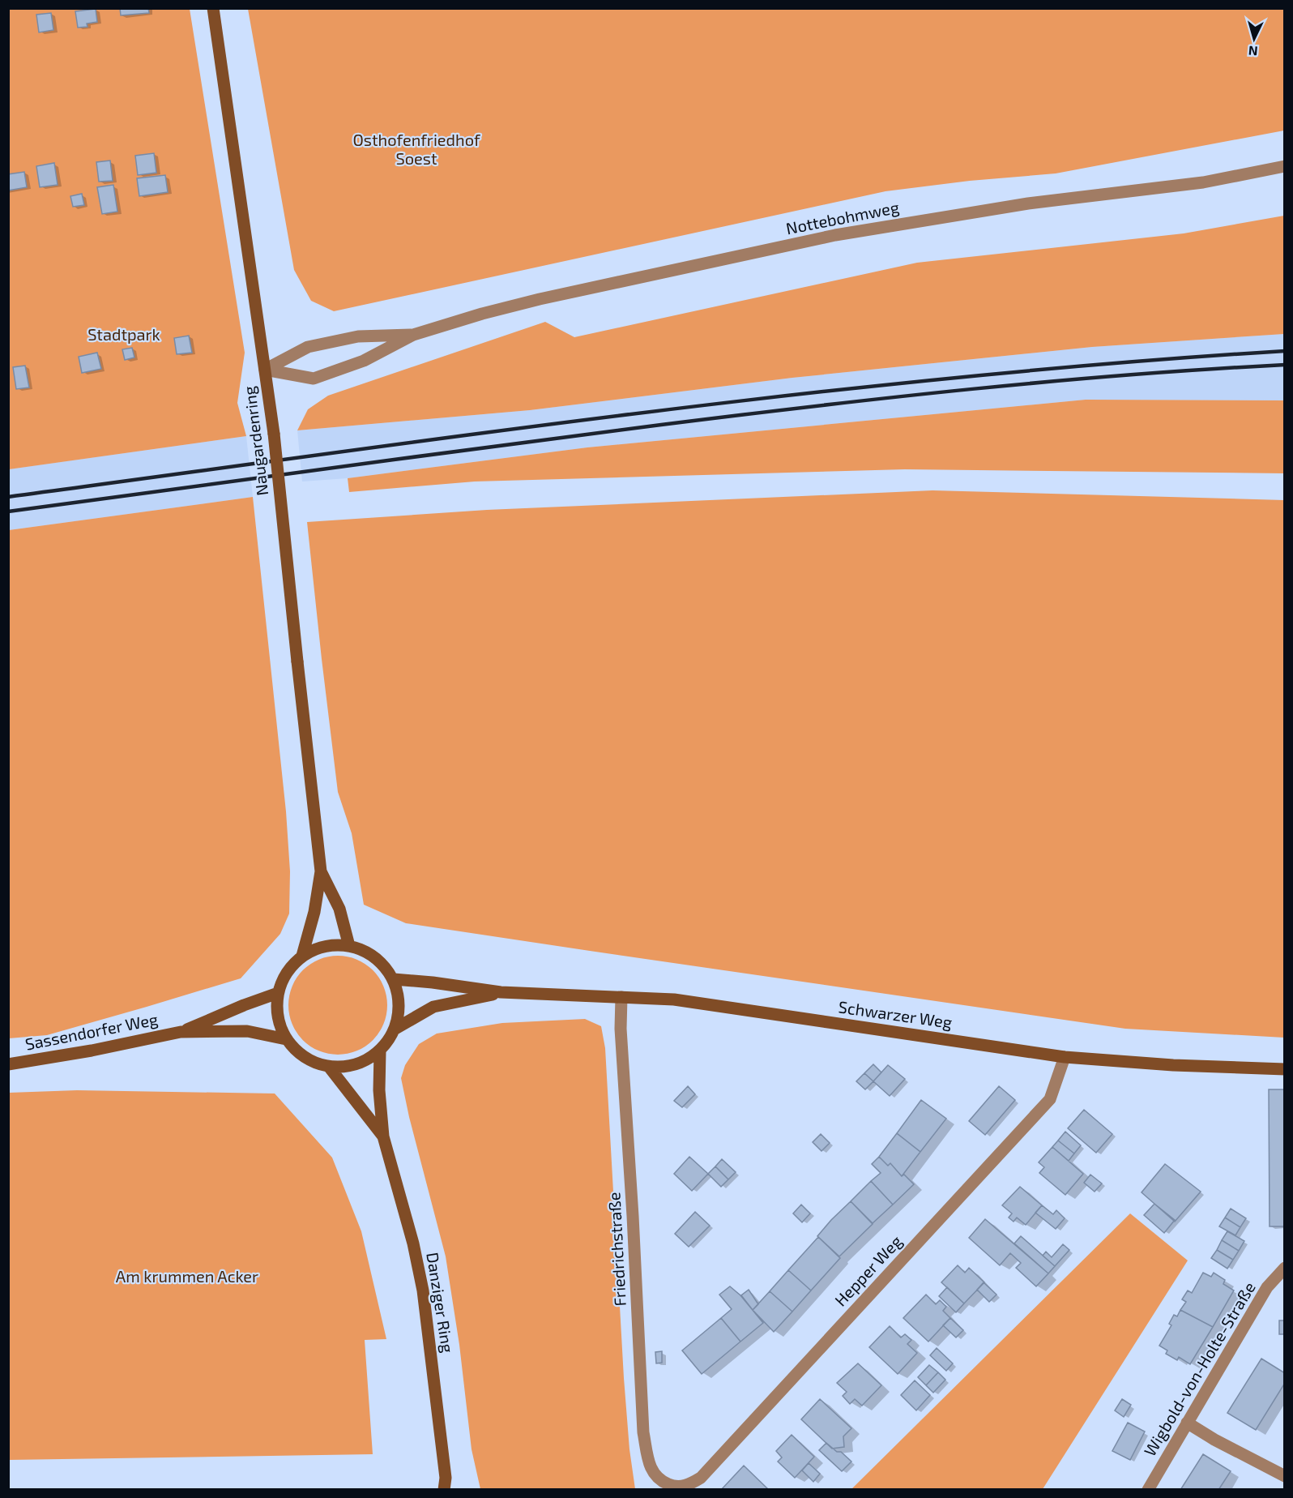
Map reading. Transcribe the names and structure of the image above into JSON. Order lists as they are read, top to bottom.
{
  "streets": {
    "main road": [
      "Naugardenring",
      "Schwarzer Weg",
      "Sassendorfer Weg",
      "Danziger Ring"
    ],
    "street": [
      "Nottebohmweg",
      "Friedrichstraße",
      "Hepper Weg",
      "Wigbold-von-Holte-Straße"
    ]
  },
  "crossings": [
    ["Nottebohmweg", "Naugardenring"],
    ["Naugardenring", "Schwarzer Weg"],
    ["Naugardenring", "Sassendorfer Weg"],
    ["Naugardenring", "Danziger Ring"],
    ["Schwarzer Weg", "Sassendorfer Weg"],
    ["Schwarzer Weg", "Friedrichstraße"],
    ["Schwarzer Weg", "Hepper Weg"],
    ["Schwarzer Weg", "Danziger Ring"],
    ["Sassendorfer Weg", "Danziger Ring"],
    ["Friedrichstraße", "Hepper Weg"]
  ],
  "parks": ["Osthofenfriedhof Soest", "Stadtpark", "Am krummen Acker"],
  "north": "bottom"
}
